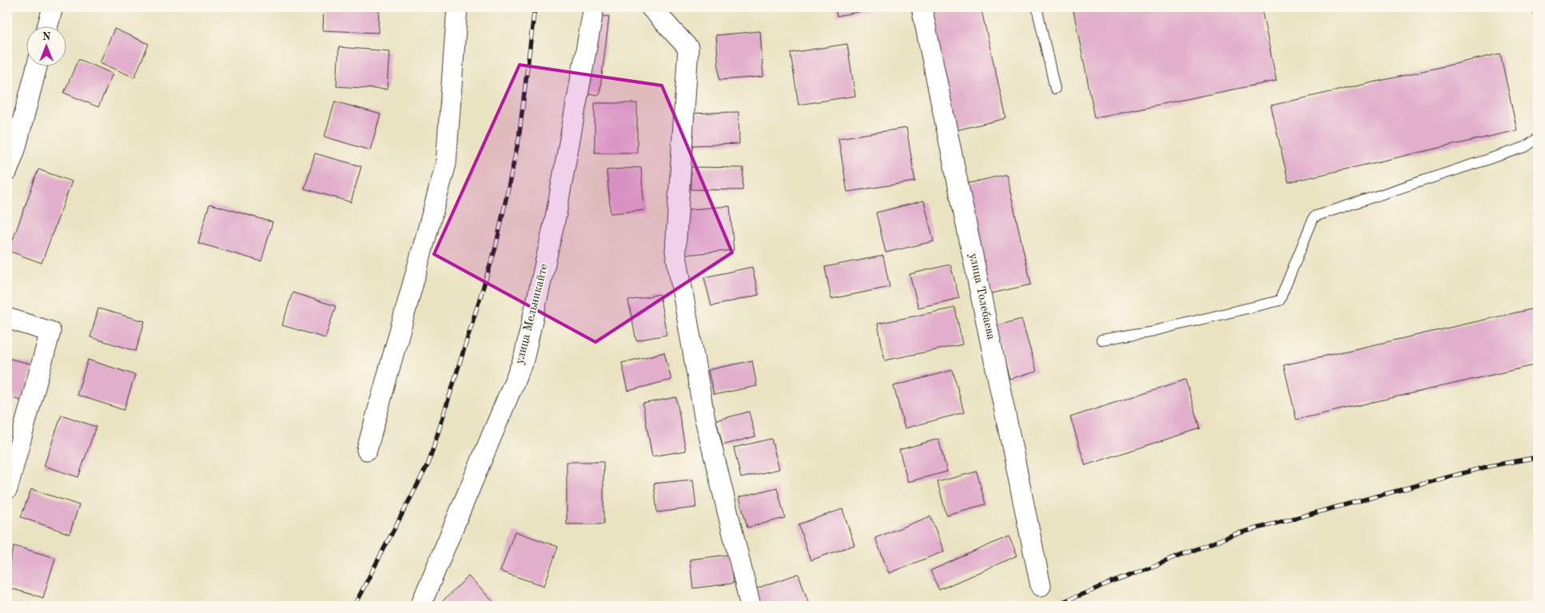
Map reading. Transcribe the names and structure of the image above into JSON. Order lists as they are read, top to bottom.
{
  "streets": {
    "street": ["улица Толебаева", "улица Мельникайте"]
  },
  "north": "top"
}
